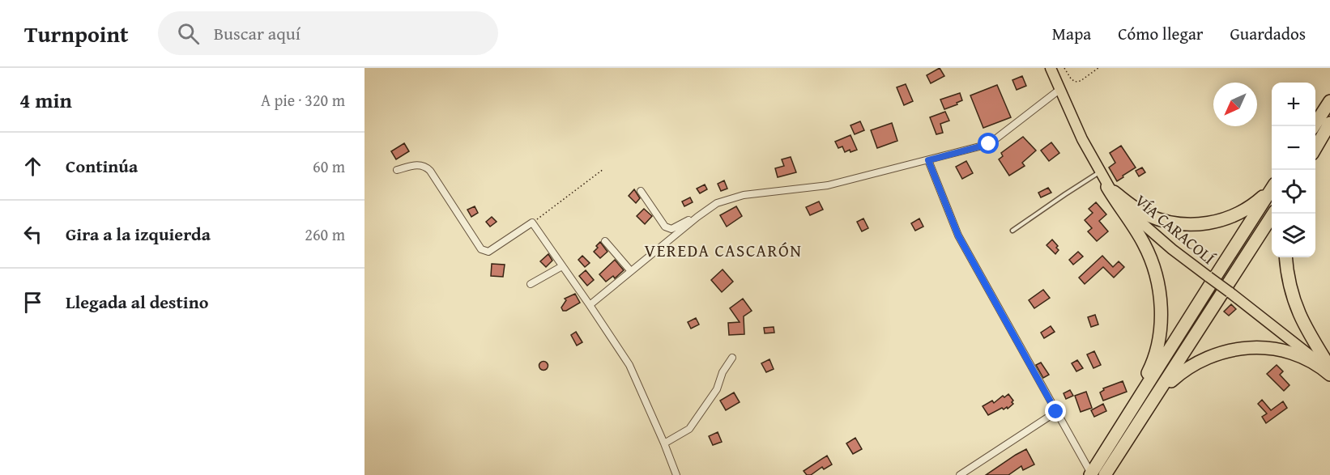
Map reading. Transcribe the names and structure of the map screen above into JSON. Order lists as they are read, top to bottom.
{
  "streets": {
    "main road": ["VÍA CARACOLÍ"]
  },
  "districts": ["VEREDA CASCARÓN"],
  "north": "bottom left",
  "page": {
    "header": "Turnpoint",
    "search": "Buscar aquí",
    "nav": ["Mapa", "Cómo llegar", "Guardados"],
    "heading": ["4 min", "A pie · 320 m"],
    "map_buttons": ["+", "−"],
    "list": [
      ["Continúa", "60 m"],
      ["Gira a la izquierda", "260 m"],
      "Llegada al destino"
    ]
  }
}
